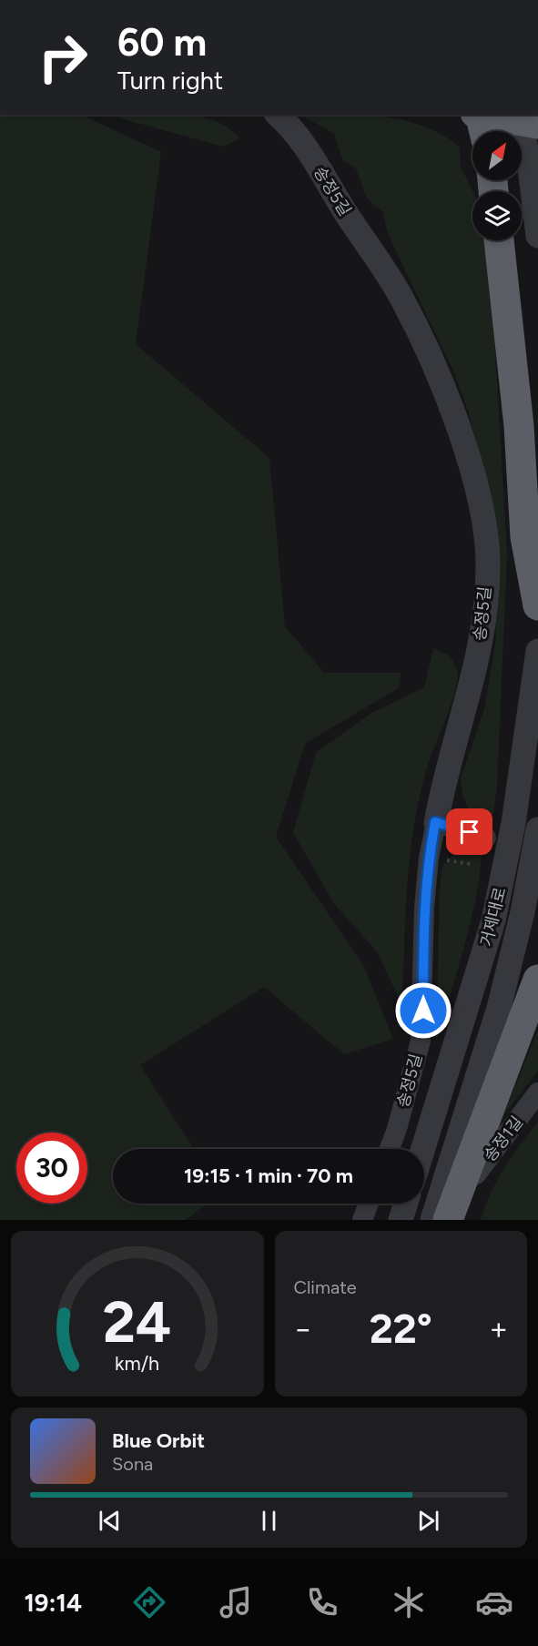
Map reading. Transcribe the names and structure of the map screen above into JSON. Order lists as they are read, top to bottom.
{
  "streets": {
    "street": ["송정5길", "거제대로", "송정1길"]
  },
  "north": "top right",
  "page": {
    "turn": ["60 m", "Turn right"],
    "limit": "30",
    "trip": "19:15 · 1 min · 70 m",
    "tile": "Climate",
    "heat": ["−", "22°", "+"],
    "song": ["Blue Orbit", "Sona"],
    "tabs": "19:14",
    "gauge": ["24", "km/h"]
  }
}
